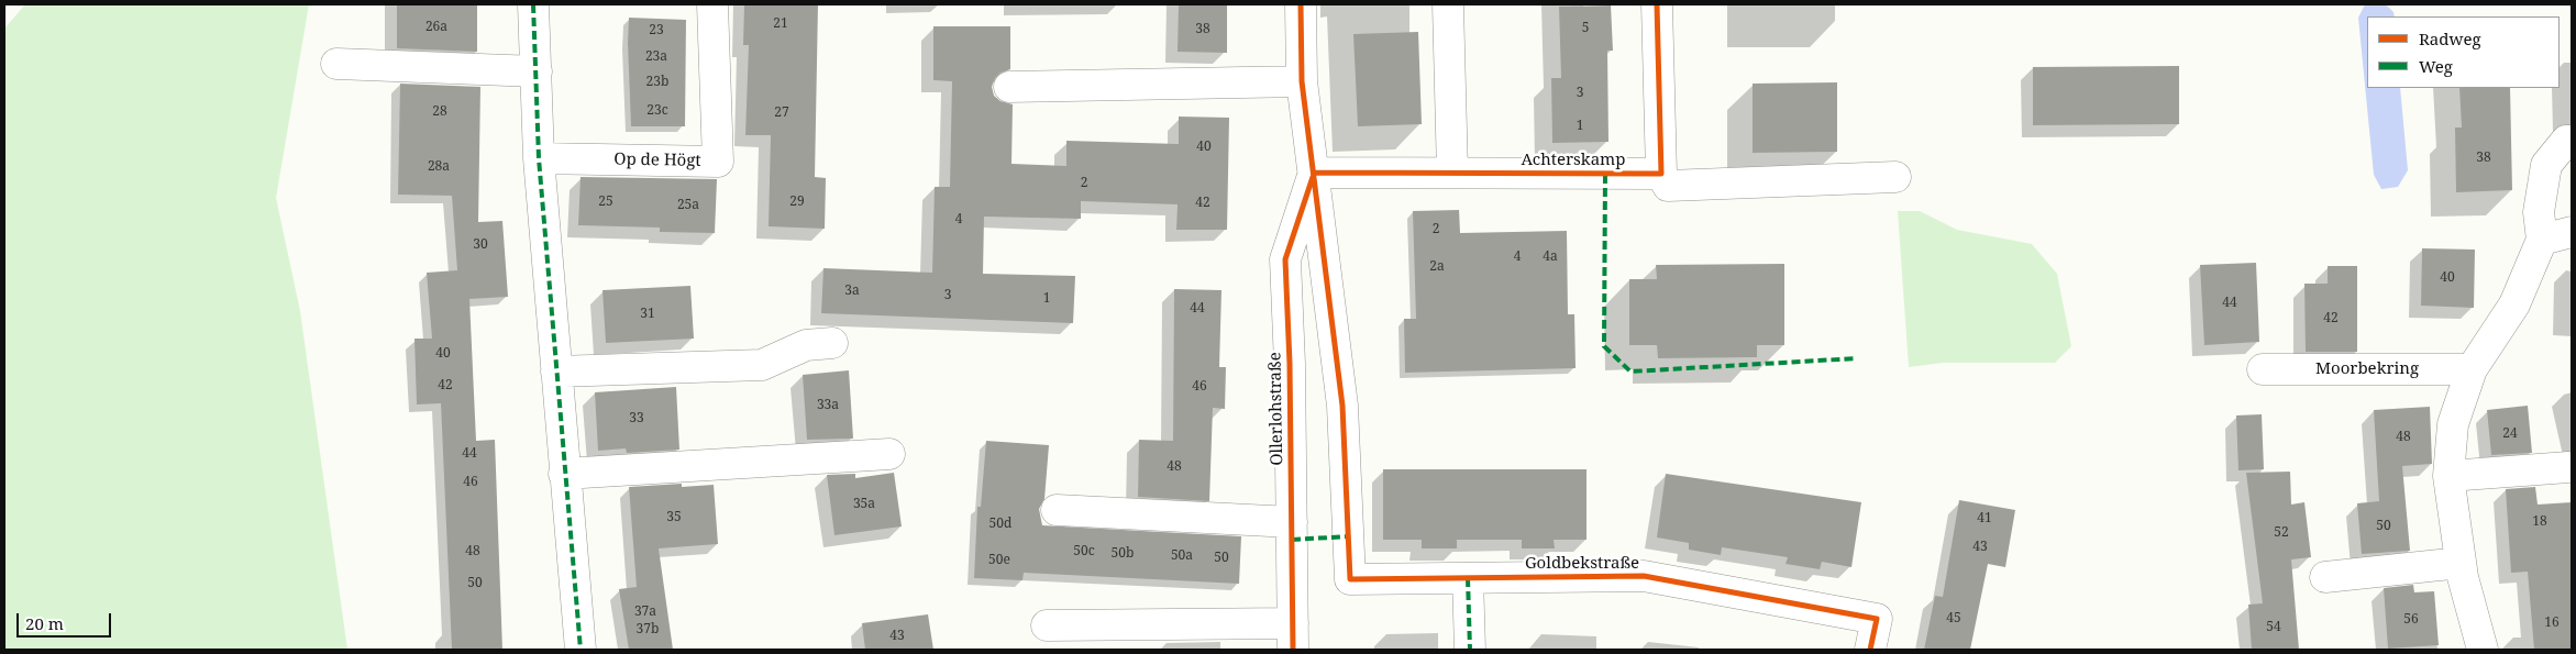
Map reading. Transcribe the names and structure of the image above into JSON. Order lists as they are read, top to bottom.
{
  "streets": {
    "street": [
      "Op de Högt",
      "Achterskamp",
      "Moorbekring",
      "Ollerlohstraße",
      "Goldbekstraße"
    ]
  },
  "crossings": [
    ["Achterskamp", "Ollerlohstraße"],
    ["Ollerlohstraße", "Goldbekstraße"]
  ],
  "house_numbers": [
    "21",
    "26a",
    "5",
    "38",
    "23",
    "23a",
    "23b",
    "3",
    "23c",
    "28",
    "27",
    "1",
    "40",
    "38",
    "28a",
    "2",
    "25",
    "29",
    "42",
    "25a",
    "4",
    "2",
    "30",
    "4",
    "4a",
    "2a",
    "40",
    "3a",
    "3",
    "1",
    "44",
    "44",
    "31",
    "42",
    "40",
    "42",
    "46",
    "33a",
    "33",
    "24",
    "48",
    "44",
    "48",
    "46",
    "35a",
    "35",
    "41",
    "18",
    "50d",
    "50",
    "52",
    "43",
    "48",
    "50c",
    "50b",
    "50a",
    "50",
    "50e",
    "50",
    "37a",
    "45",
    "56",
    "16",
    "54",
    "37b",
    "43"
  ],
  "legend": ["Radweg", "Weg"],
  "scale_bar": "20 m"
}
